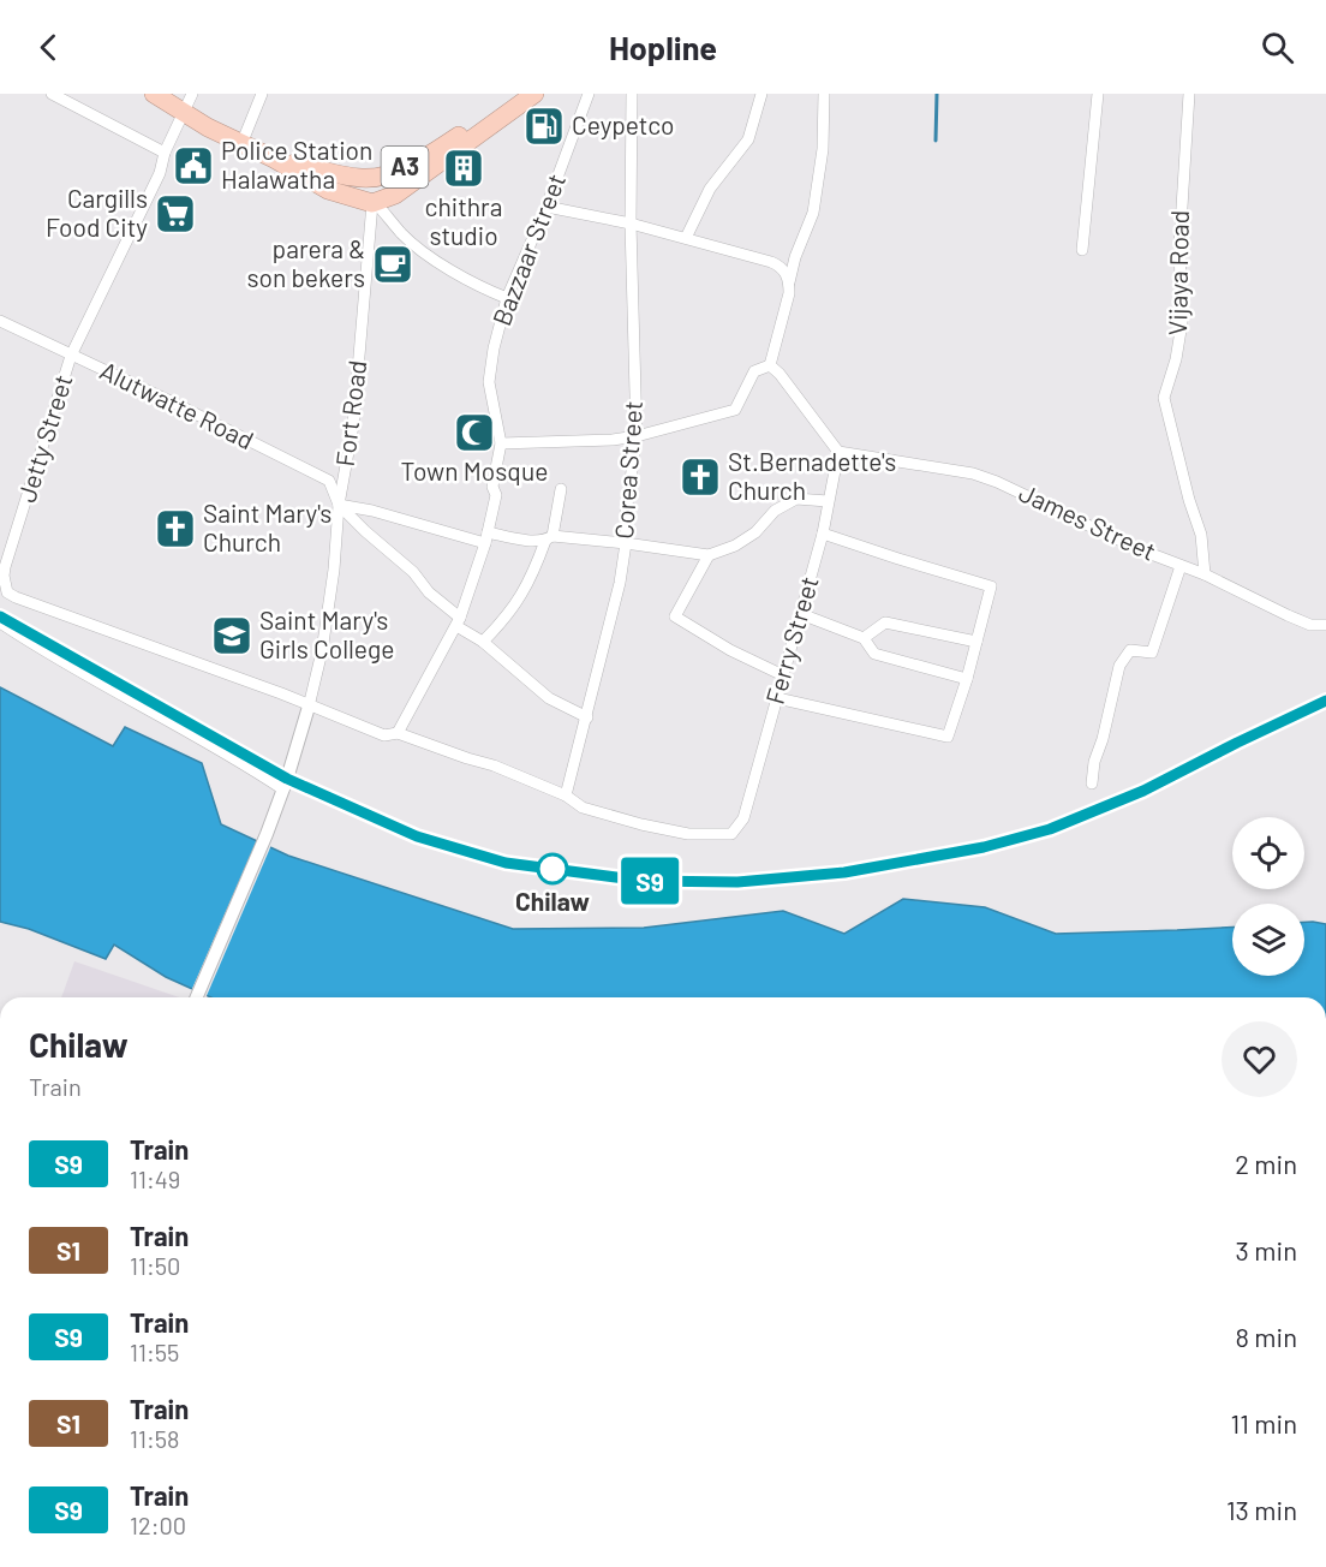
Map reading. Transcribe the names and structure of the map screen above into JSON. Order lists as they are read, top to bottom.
{
  "streets": {
    "highway": ["A3"],
    "street": [
      "Bazzaar Street",
      "Vijaya Road",
      "Alutwatte Road",
      "Fort Road",
      "Jetty Street",
      "Corea Street",
      "James Street",
      "Ferry Street"
    ]
  },
  "crossings": [
    ["A3", "Fort Road"],
    ["A3", "Jetty Street"],
    ["Bazzaar Street", "Alutwatte Road"],
    ["Bazzaar Street", "Ferry Street"],
    ["Vijaya Road", "James Street"],
    ["Alutwatte Road", "Fort Road"],
    ["Alutwatte Road", "Jetty Street"],
    ["Alutwatte Road", "Corea Street"],
    ["Fort Road", "Jetty Street"],
    ["Fort Road", "Ferry Street"],
    ["Jetty Street", "Ferry Street"],
    ["Corea Street", "Ferry Street"],
    ["James Street", "Ferry Street"]
  ],
  "places": {
    "fuel station": ["Ceypetco"],
    "public building": ["Police Station Halawatha"],
    "building": ["chithra studio"],
    "supermarket": ["Cargills Food City"],
    "cafe": ["parera & son bekers"],
    "mosque": ["Town Mosque"],
    "church": ["St.Bernadette's Church", "Saint Mary's Church"],
    "school or university": ["Saint Mary's Girls College"],
    "other": ["Chilaw"]
  },
  "page": {
    "header": "Hopline",
    "on_map": "S9",
    "heading": ["Chilaw", "Train"],
    "list": [
      {
        "mark": "S9",
        "name": "Train",
        "note": "11:49",
        "value": "2 min"
      },
      {
        "mark": "S1",
        "name": "Train",
        "note": "11:50",
        "value": "3 min"
      },
      {
        "mark": "S9",
        "name": "Train",
        "note": "11:55",
        "value": "8 min"
      },
      {
        "mark": "S1",
        "name": "Train",
        "note": "11:58",
        "value": "11 min"
      },
      {
        "mark": "S9",
        "name": "Train",
        "note": "12:00",
        "value": "13 min"
      }
    ]
  }
}
